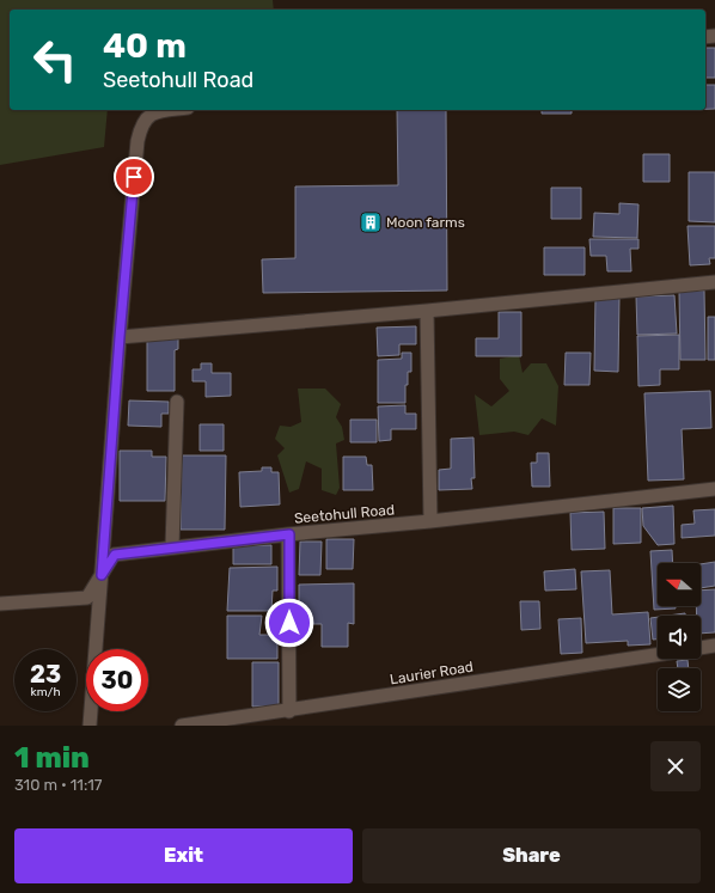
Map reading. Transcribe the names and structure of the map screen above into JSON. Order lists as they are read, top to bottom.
{
  "streets": {
    "street": ["Seetohull Road", "Laurier Road"]
  },
  "places": {
    "building": ["Moon farms"]
  },
  "north": "left",
  "page": {
    "turn": ["40 m", "Seetohull Road"],
    "speed": "23 km/h",
    "limit": "30",
    "heading": ["1 min", "310 m · 11:17"],
    "buttons": ["Exit", "Share"]
  }
}
